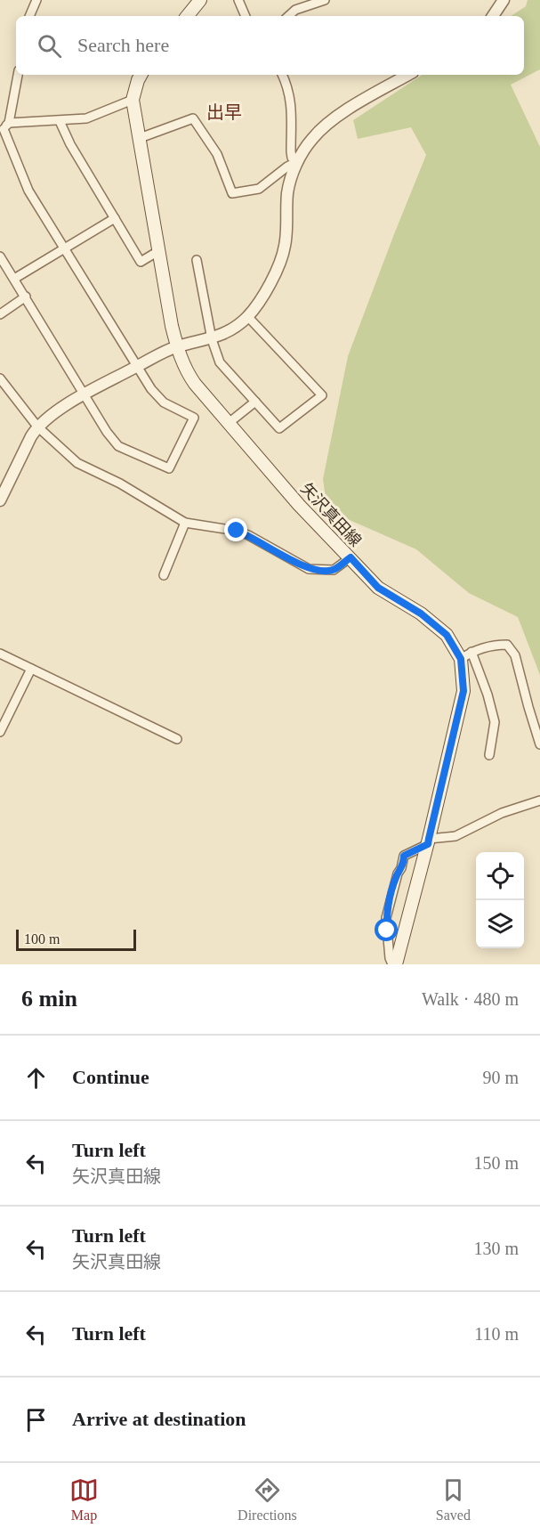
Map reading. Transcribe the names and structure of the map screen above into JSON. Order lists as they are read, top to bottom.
{
  "streets": {
    "main road": ["矢沢真田線"]
  },
  "districts": ["出早"],
  "scale_bar": "100 m",
  "page": {
    "search": "Search here",
    "scale": "100 m",
    "heading": ["6 min", "Walk · 480 m"],
    "list": [
      ["Continue", "90 m"],
      ["Turn left", "矢沢真田線", "150 m"],
      ["Turn left", "矢沢真田線", "130 m"],
      ["Turn left", "110 m"],
      "Arrive at destination"
    ],
    "nav": ["Map", "Directions", "Saved"]
  }
}
